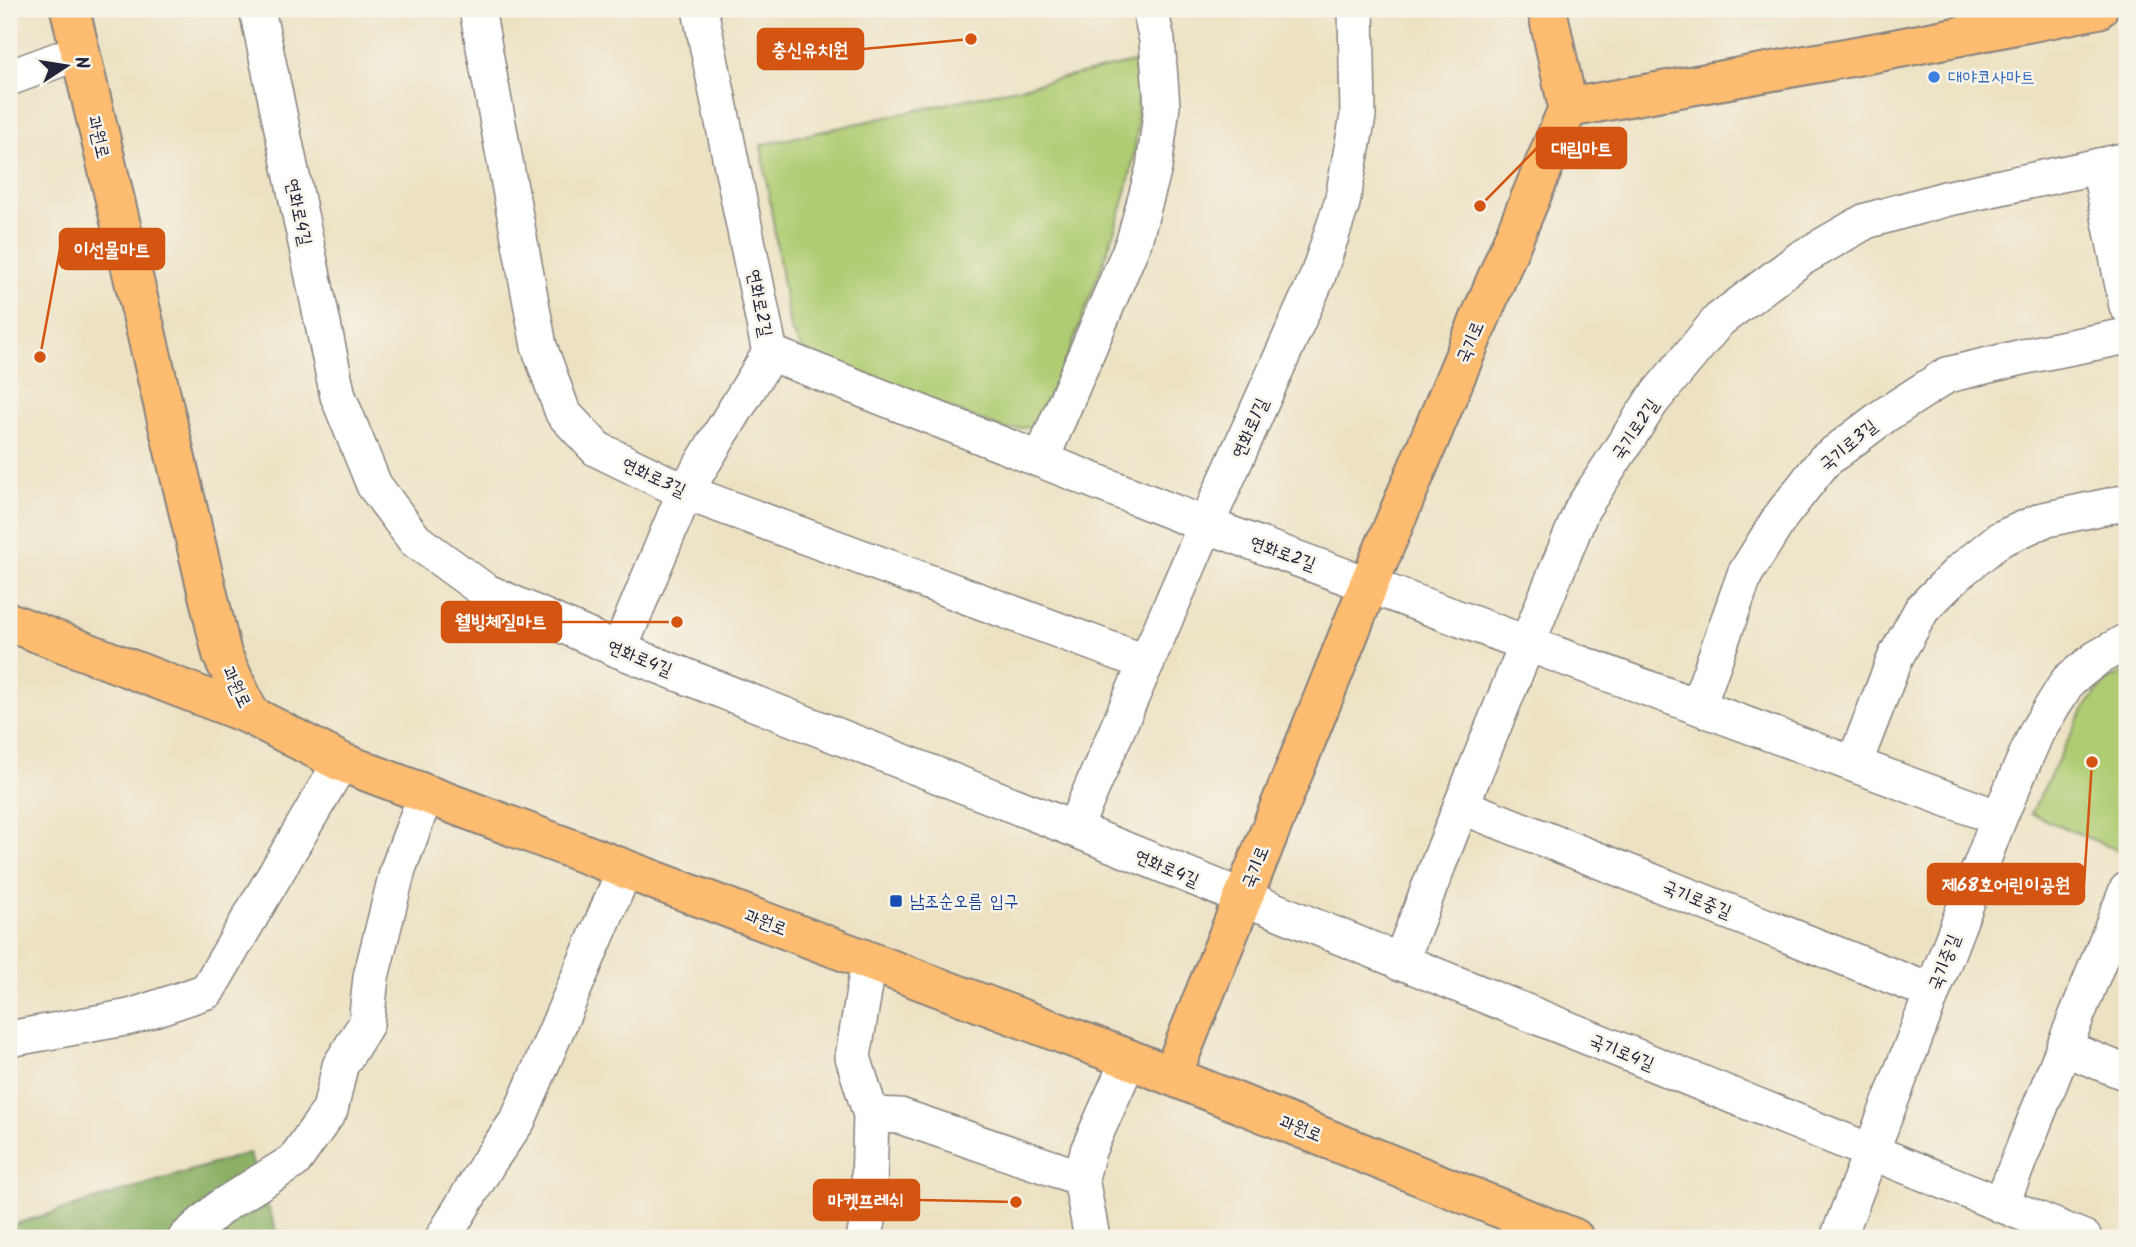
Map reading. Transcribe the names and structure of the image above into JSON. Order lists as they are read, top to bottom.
{
  "streets": {
    "main road": ["과원로", "국기로"],
    "street": [
      "연화로4길",
      "연화로2길",
      "연화로1길",
      "국기로2길",
      "국기로3길",
      "연화로3길",
      "국기로중길",
      "국기중길",
      "국기로4길"
    ]
  },
  "crossings": [
    ["과원로", "국기로"],
    ["연화로4길", "국기로"],
    ["연화로4길", "연화로1길"],
    ["연화로4길", "국기로4길"],
    ["연화로2길", "국기로"],
    ["연화로2길", "연화로1길"],
    ["국기로", "국기로4길"],
    ["연화로1길", "연화로3길"],
    ["국기로2길", "국기로중길"],
    ["국기로2길", "국기로4길"],
    ["국기로중길", "국기중길"],
    ["국기중길", "국기로4길"]
  ],
  "places": {
    "other": [
      "충신유치원",
      "대야코사마트",
      "대림마트",
      "이선물마트",
      "웰빙체질마트",
      "제68호어린이공원",
      "마켓프레쉬"
    ],
    "transit": ["남조순오름 입구"]
  },
  "north": "right"
}
